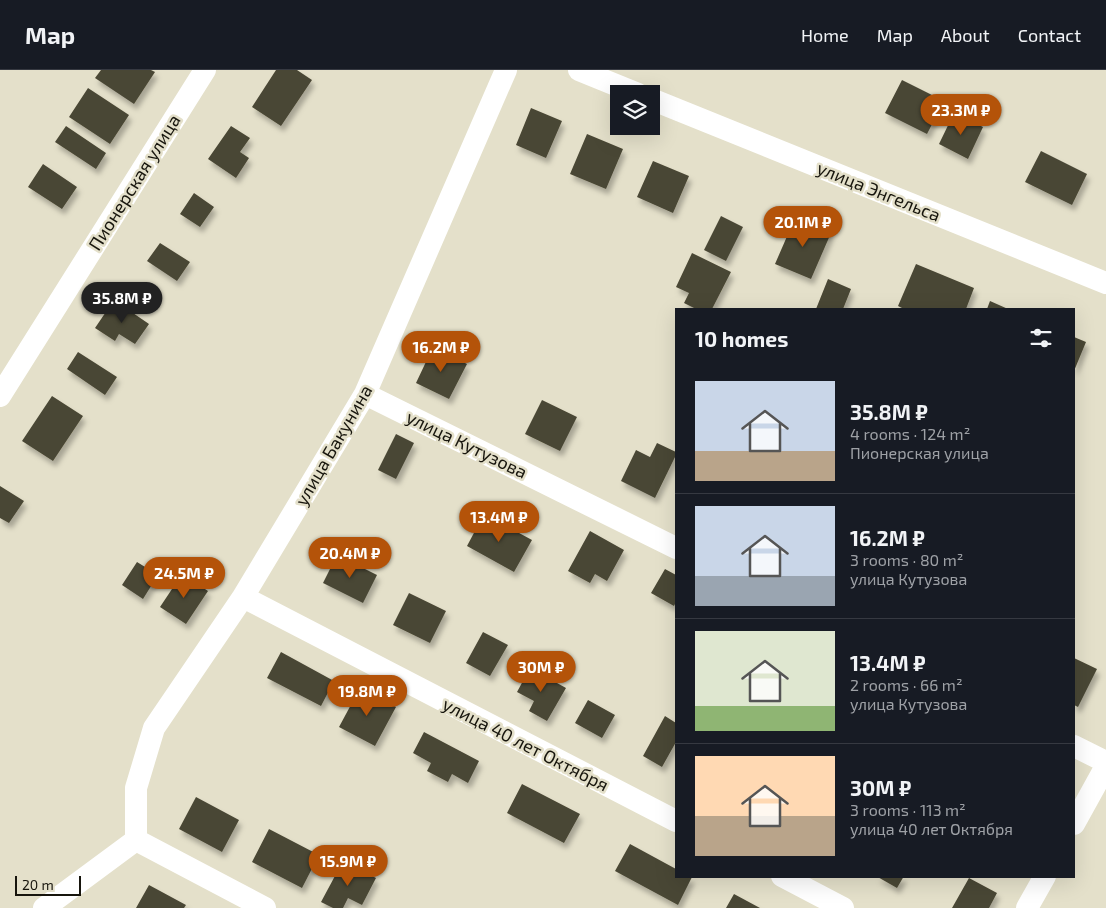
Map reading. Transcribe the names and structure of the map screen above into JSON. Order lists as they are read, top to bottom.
{
  "streets": {
    "street": [
      "Пионерская улица",
      "улица Энгельса",
      "улица Кутузова",
      "улица Бакунина",
      "улица 40 лет Октября"
    ]
  },
  "crossings": [
    ["улица Кутузова", "улица Бакунина"],
    ["улица Бакунина", "улица 40 лет Октября"]
  ],
  "scale_bar": "20 m",
  "page": {
    "header": "Map",
    "nav": [
      "Home",
      "Map",
      "About",
      "Contact"
    ],
    "price": [
      "23.3M ₽",
      "20.1M ₽",
      "35.8M ₽",
      "16.2M ₽",
      "13.4M ₽",
      "20.4M ₽",
      "24.5M ₽",
      "30M ₽",
      "19.8M ₽",
      "15.9M ₽"
    ],
    "heading": "10 homes",
    "list": [
      {
        "name": "35.8M ₽",
        "note": "4 rooms · 124 m² · Пионерская улица"
      },
      {
        "name": "16.2M ₽",
        "note": "3 rooms · 80 m² · улица Кутузова"
      },
      {
        "name": "13.4M ₽",
        "note": "2 rooms · 66 m² · улица Кутузова"
      },
      {
        "name": "30M ₽",
        "note": "3 rooms · 113 m² · улица 40 лет Октября"
      }
    ],
    "scale": "20 m"
  }
}
